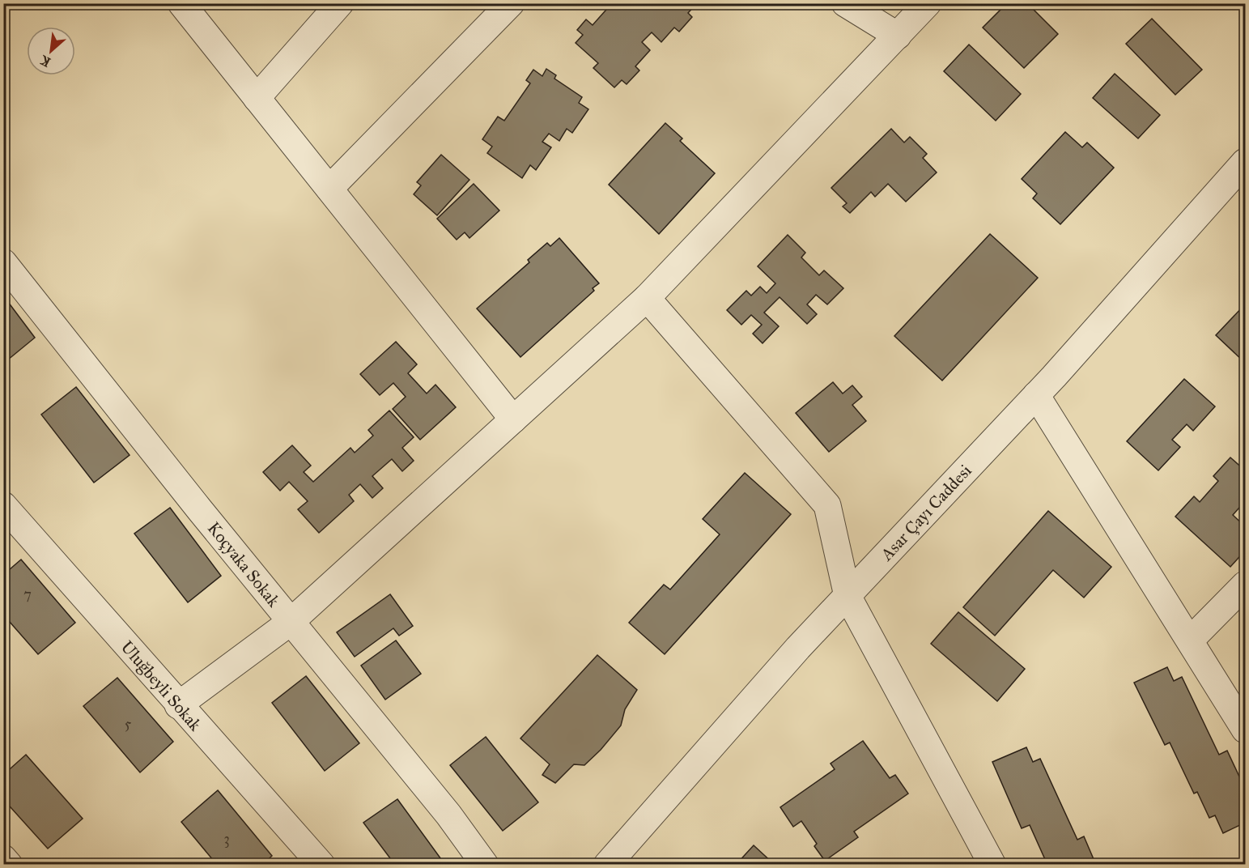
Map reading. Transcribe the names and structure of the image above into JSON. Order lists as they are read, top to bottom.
{
  "streets": {
    "street": ["Asar Çayı Caddesi", "Koçyaka Sokak", "Uluğbeyli Sokak"]
  },
  "house_numbers": ["7", "5", "3"],
  "north": "bottom left"
}
